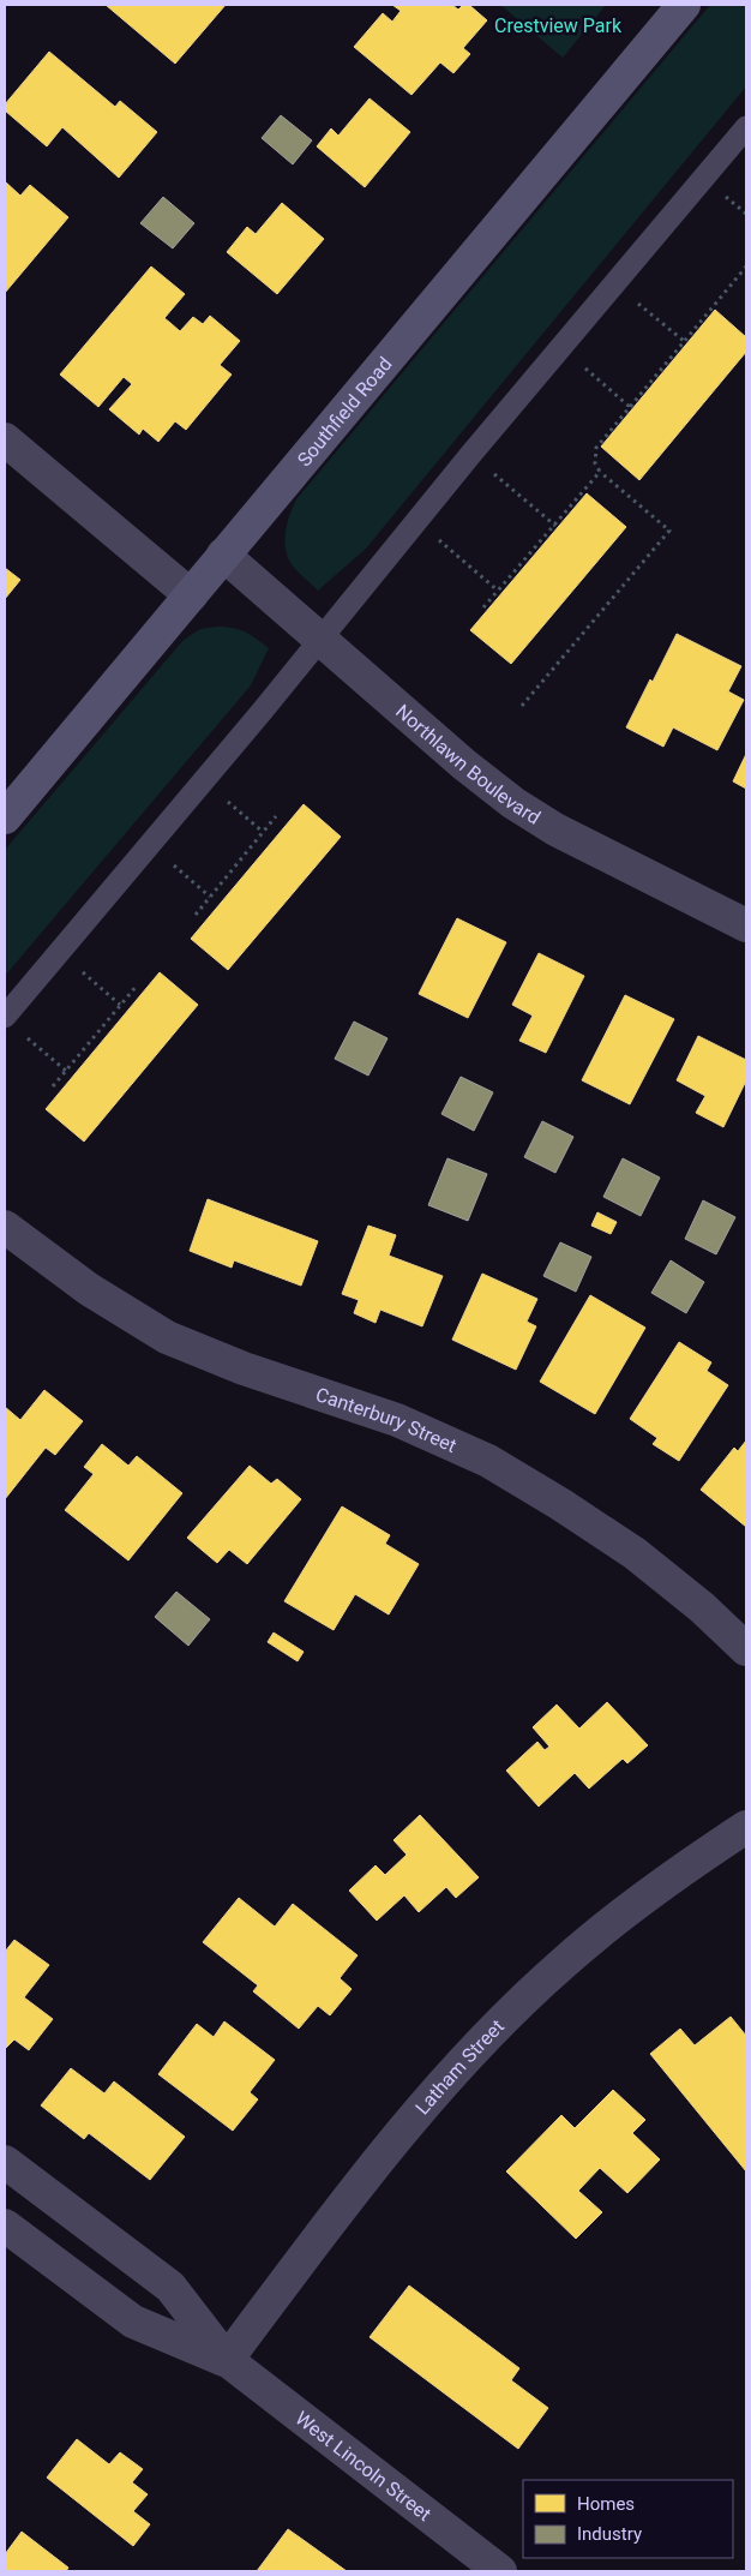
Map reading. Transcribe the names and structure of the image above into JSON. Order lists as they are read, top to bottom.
{
  "streets": {
    "main road": ["Southfield Road"],
    "street": [
      "Northlawn Boulevard",
      "Canterbury Street",
      "Latham Street",
      "West Lincoln Street"
    ]
  },
  "crossings": [
    ["Southfield Road", "Northlawn Boulevard"],
    ["Latham Street", "West Lincoln Street"]
  ],
  "parks": ["Crestview Park"],
  "legend": ["Homes", "Industry"]
}
